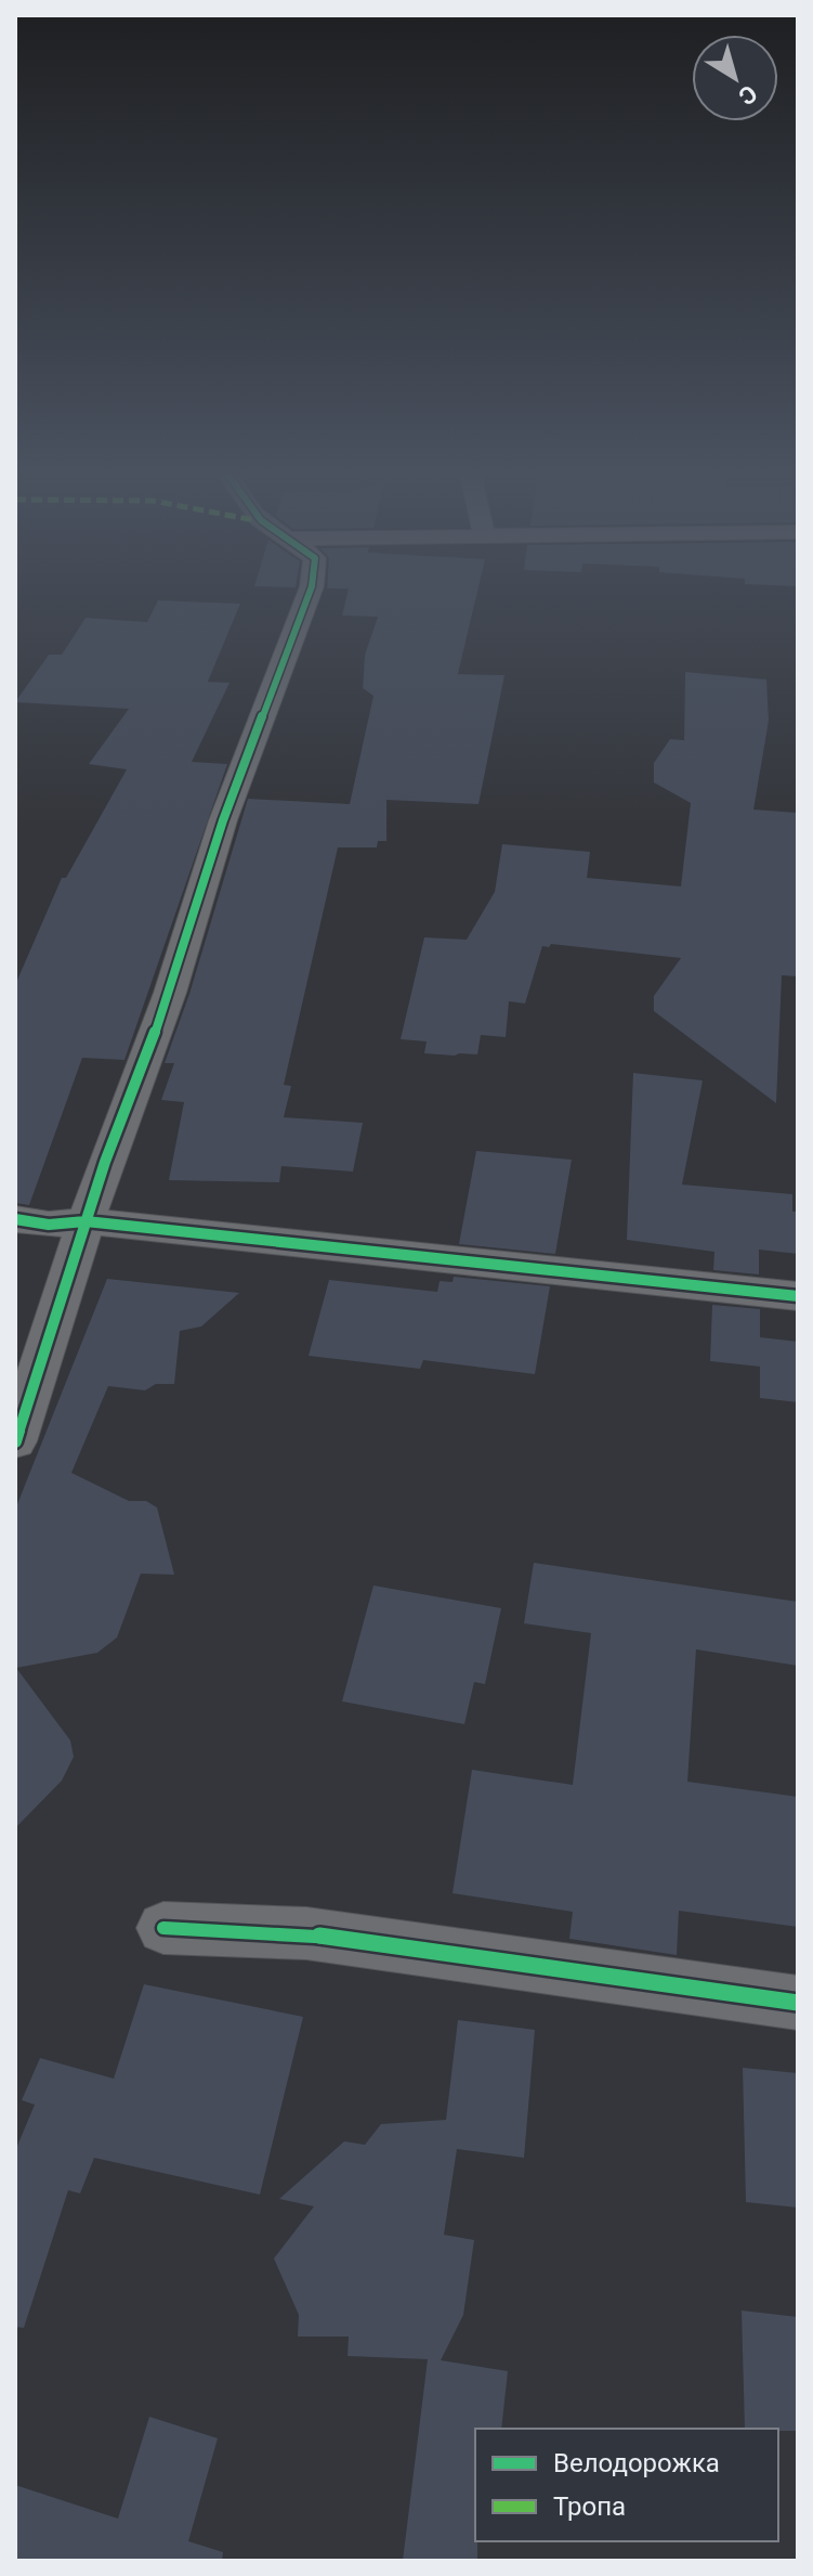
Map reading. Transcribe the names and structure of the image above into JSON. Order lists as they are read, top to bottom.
{
  "legend": ["Велодорожка", "Тропа"],
  "north": "bottom right"
}
